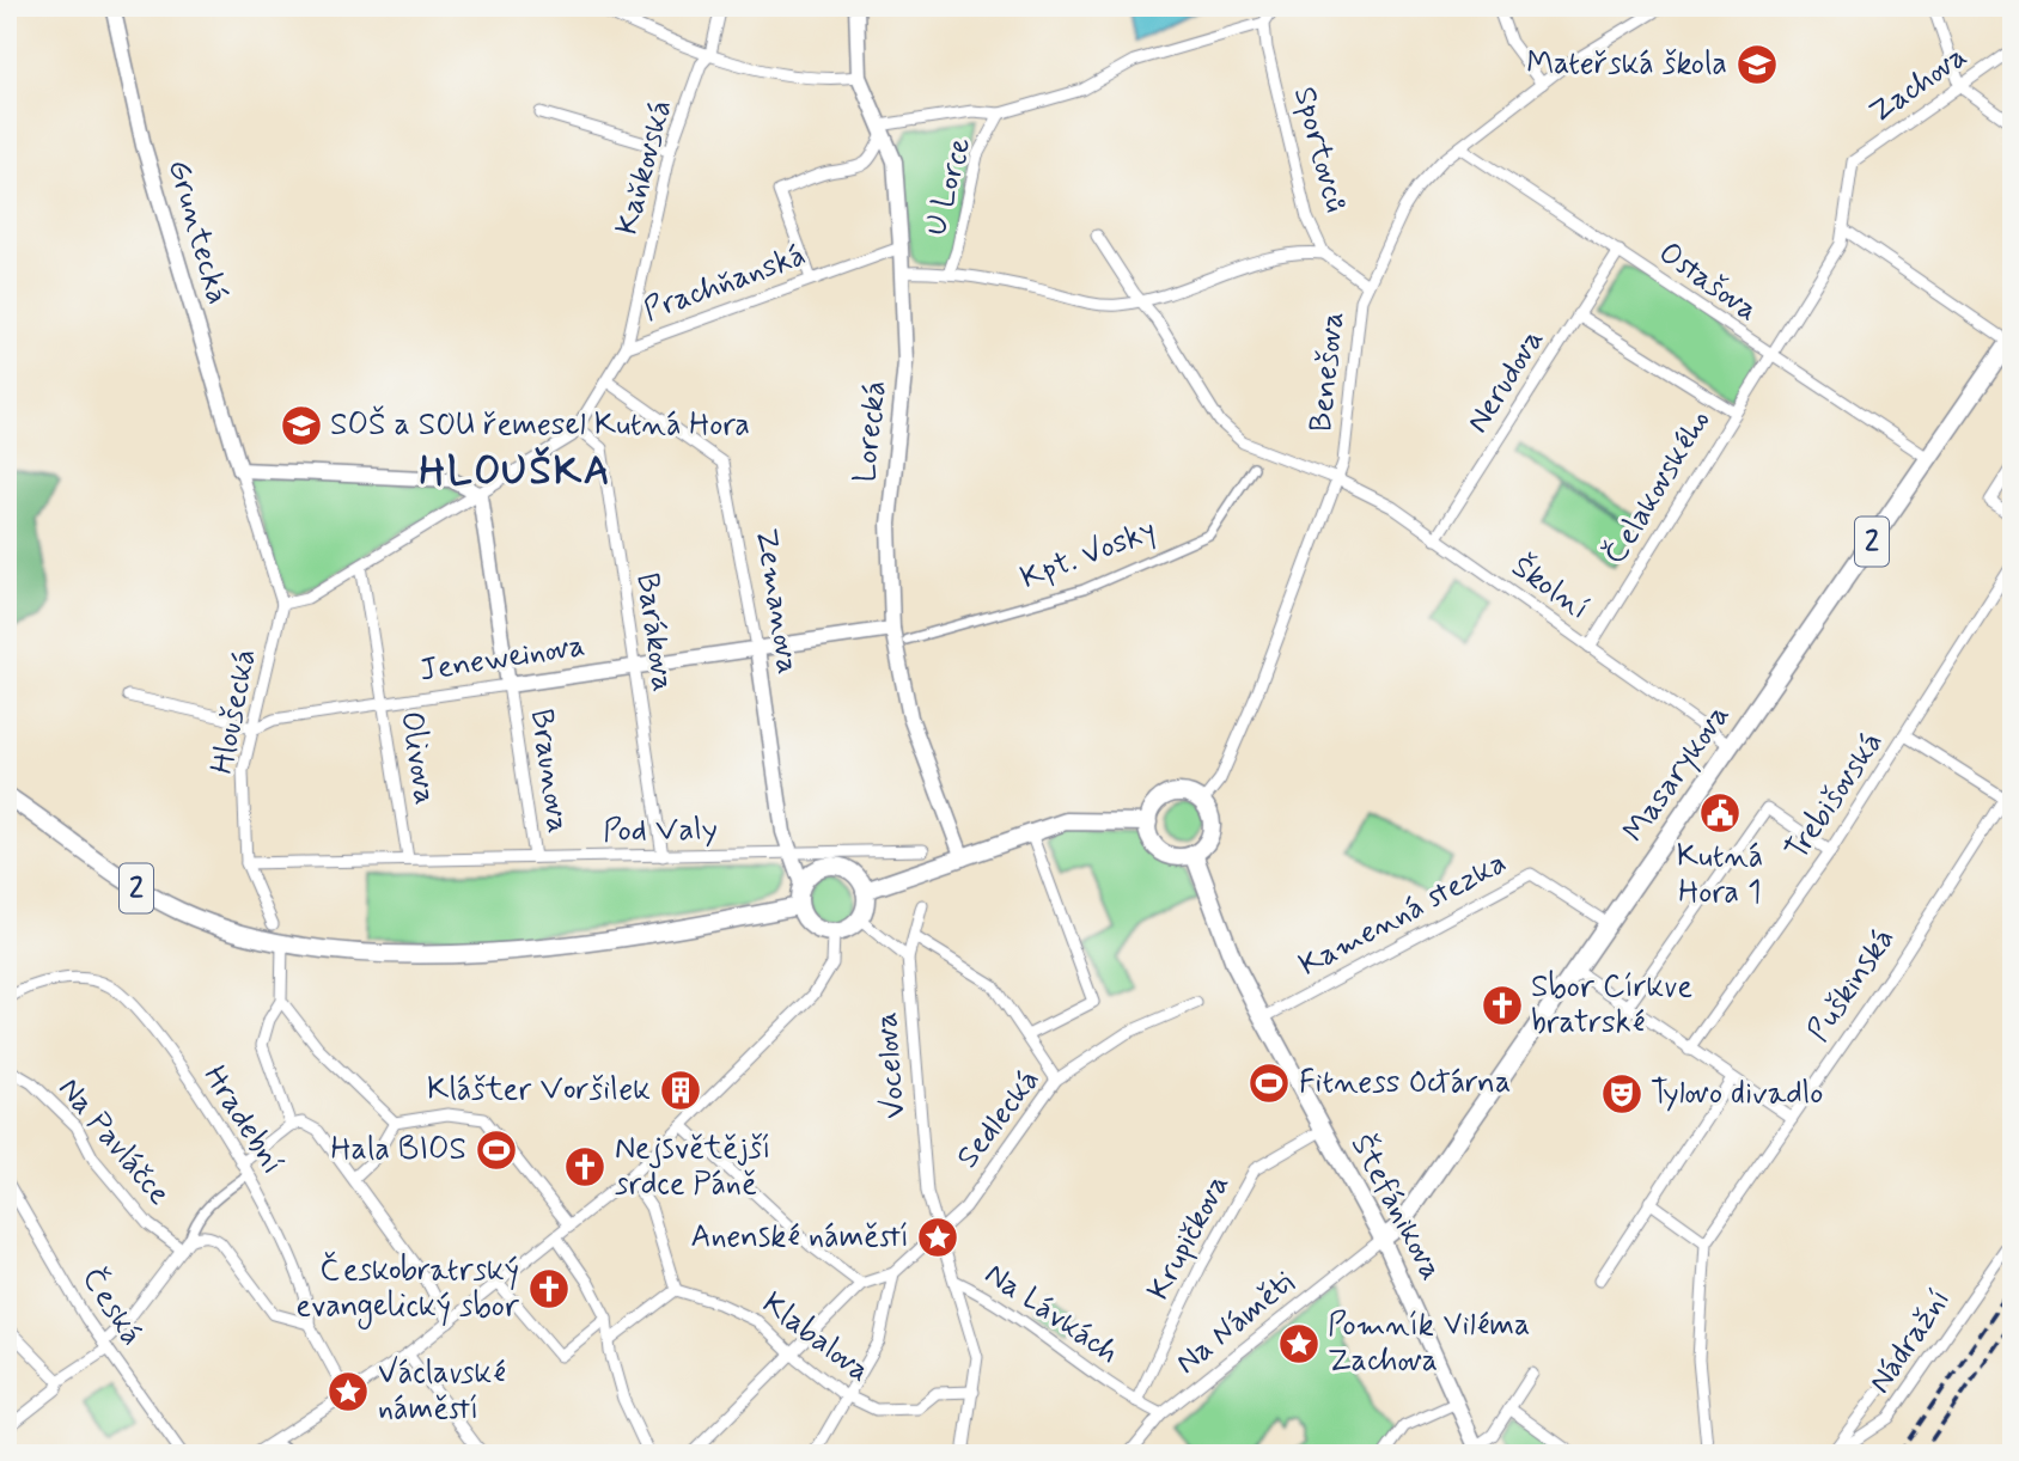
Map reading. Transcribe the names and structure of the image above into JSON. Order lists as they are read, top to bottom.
{
  "streets": {
    "main road": ["2", "Masarykova", "Štefánikova"],
    "street": [
      "Zachova",
      "Sportovců",
      "Kaňkovská",
      "U Lorce",
      "Gruntecká",
      "Ostašova",
      "Prachňanská",
      "Benešova",
      "Nerudova",
      "Lorecká",
      "Čelakovského",
      "Kpt. Vosky",
      "Školní",
      "Zemanova",
      "Barákova",
      "Jeneweinova",
      "Hloušecká",
      "Olivova",
      "Braunova",
      "Trebišovská",
      "Pod Valy",
      "Kamenná stezka",
      "Puškinská",
      "Vocelova",
      "Sedlecká",
      "Hradební",
      "Na Pavláčce",
      "Krupičkova",
      "Česká",
      "Na Lávkách",
      "Na Náměti",
      "Klabalova",
      "Nádražní"
    ]
  },
  "crossings": [
    ["Zachova", "Čelakovského"],
    ["Sportovců", "U Lorce"],
    ["Sportovců", "Benešova"],
    ["Kaňkovská", "Prachňanská"],
    ["U Lorce", "Lorecká"],
    ["Ostašova", "Benešova"],
    ["Ostašova", "Nerudova"],
    ["Ostašova", "Čelakovského"],
    ["Ostašova", "Masarykova"],
    ["Prachňanská", "Lorecká"],
    ["Prachňanská", "Zemanova"],
    ["Prachňanská", "Barákova"],
    ["Prachňanská", "Hloušecká"],
    ["Prachňanská", "Olivova"],
    ["Prachňanská", "Braunova"],
    ["Benešova", "Školní"],
    ["Benešova", "Štefánikova"],
    ["Nerudova", "Školní"],
    ["Lorecká", "Jeneweinova"],
    ["Čelakovského", "Školní"],
    ["2", "Zemanova"],
    ["Školní", "Masarykova"],
    ["Zemanova", "Jeneweinova"],
    ["Zemanova", "Pod Valy"],
    ["Barákova", "Jeneweinova"],
    ["Barákova", "Pod Valy"],
    ["Jeneweinova", "Hloušecká"],
    ["Jeneweinova", "Olivova"],
    ["Jeneweinova", "Braunova"],
    ["Hloušecká", "Pod Valy"],
    ["Olivova", "Pod Valy"],
    ["Braunova", "Pod Valy"],
    ["Masarykova", "Kamenná stezka"],
    ["Masarykova", "Štefánikova"],
    ["Masarykova", "Na Náměti"],
    ["Kamenná stezka", "Štefánikova"],
    ["Vocelova", "Sedlecká"],
    ["Štefánikova", "Krupičkova"],
    ["Štefánikova", "Na Náměti"],
    ["Krupičkova", "Na Lávkách"],
    ["Na Lávkách", "Na Náměti"]
  ],
  "districts": ["HLOUŠKA"],
  "places": {
    "school or university": ["Mateřská škola", "SOŠ a SOU řemesel Kutná Hora"],
    "public building": ["Kutná Hora 1"],
    "church": ["Sbor Církve bratrské", "Nejsvětější srdce Páně", "Českobratrský evangelický sbor"],
    "sports": ["Fitness Octárna", "Hala BIOS"],
    "building": ["Klášter Voršilek"],
    "theatre": ["Tylovo divadlo"],
    "place": ["Anenské náměstí", "Pomník Viléma Zachova", "Václavské náměstí"]
  }
}
